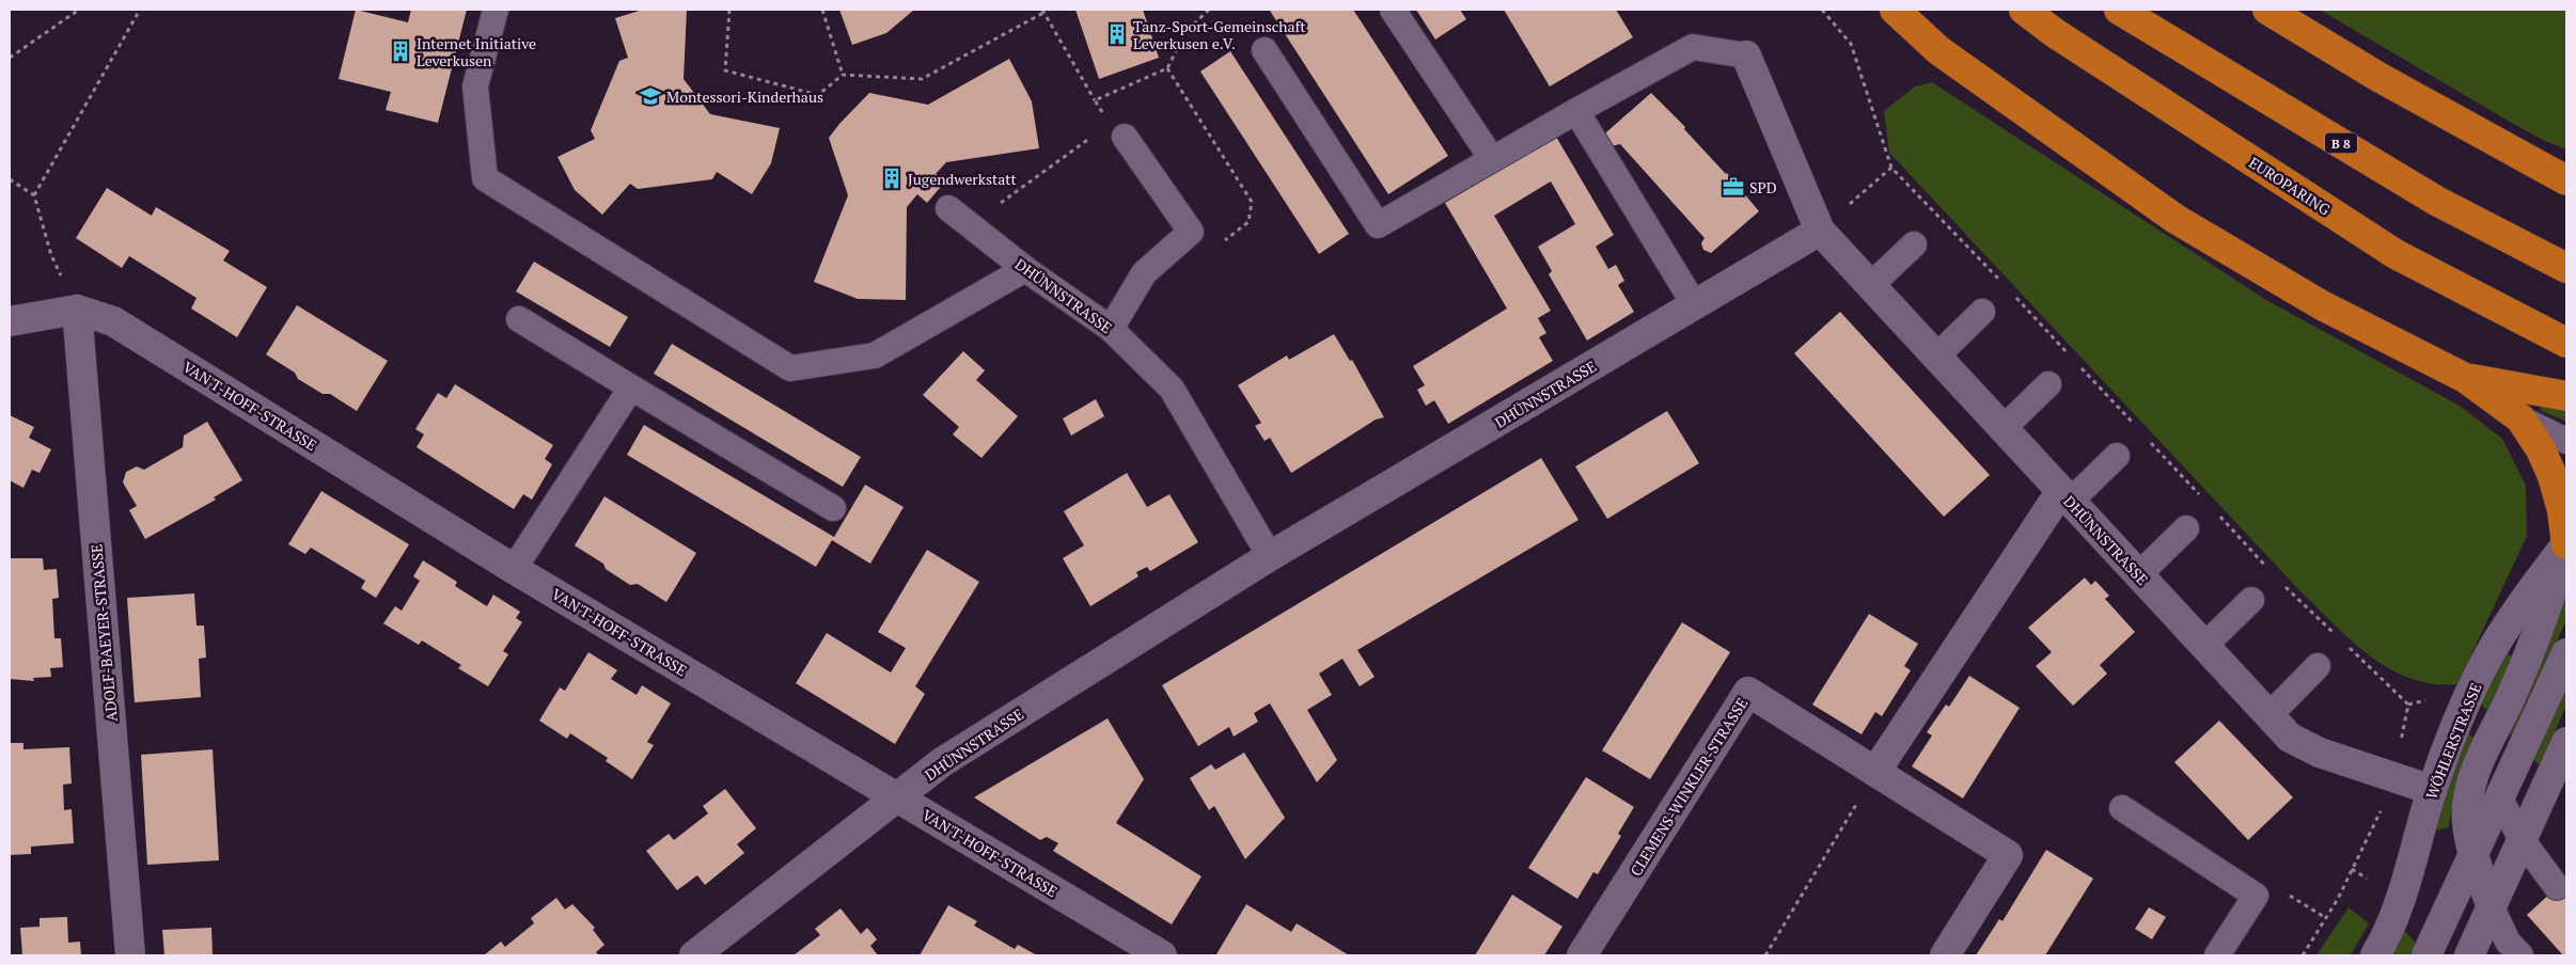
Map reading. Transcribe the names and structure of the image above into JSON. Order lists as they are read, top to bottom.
{
  "streets": {
    "highway": ["B 8", "EUROPARING"],
    "street": [
      "DHÜNNSTRASSE",
      "VAN'T-HOFF-STRASSE",
      "ADOLF-BAEYER-STRASSE",
      "WÖHLERSTRASSE",
      "CLEMENS-WINKLER-STRASSE"
    ]
  },
  "crossings": [
    ["DHÜNNSTRASSE", "VAN'T-HOFF-STRASSE"],
    ["DHÜNNSTRASSE", "WÖHLERSTRASSE"],
    ["VAN'T-HOFF-STRASSE", "ADOLF-BAEYER-STRASSE"]
  ],
  "places": {
    "building": ["Tanz-Sport-Gemeinschaft Leverkusen e.V.", "Internet Initiative Leverkusen", "Jugendwerkstatt"],
    "school or university": ["Montessori-Kinderhaus"],
    "office": ["SPD"]
  }
}
